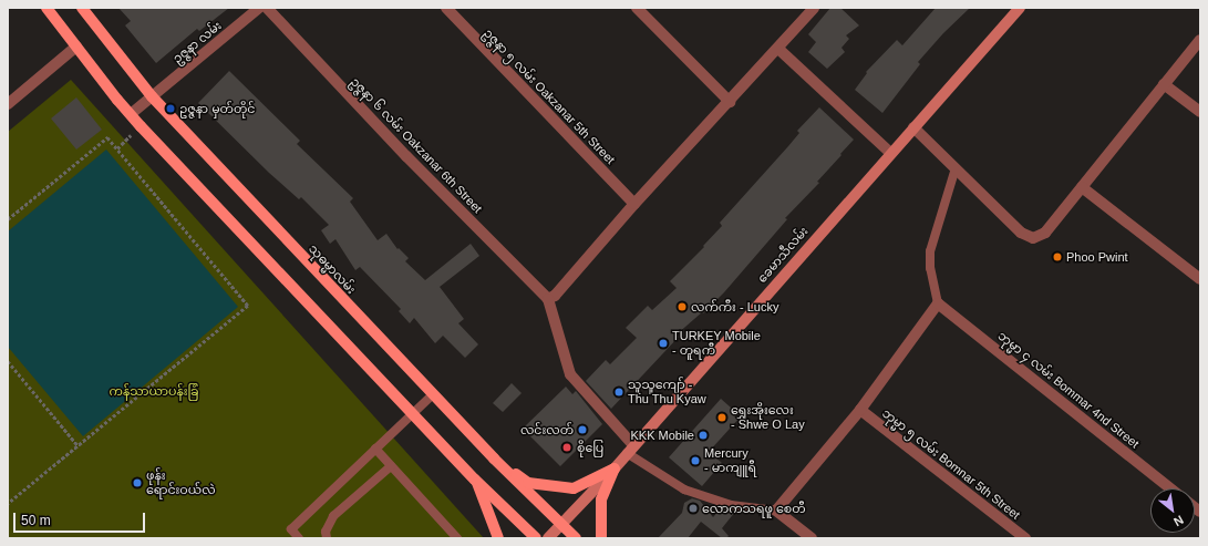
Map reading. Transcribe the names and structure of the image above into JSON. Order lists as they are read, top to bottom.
{
  "streets": {
    "main road": ["ခေမာသီလမ်း", "သုဓမ္မာလမ်း"],
    "street": [
      "ဥဇ္ဇနာ လမ်း",
      "ဥဇ္ဇနာ ၅ လမ်း Oakzanar 5th Street",
      "ဥဇ္ဇနာ ၆ လမ်း Oakzanar 6th Street",
      "ဘုမ္မာ ၄ လမ်း Bommar 4nd Street",
      "ဘုမ္မာ ၅ လမ်း Bomnar 5th Street"
    ]
  },
  "crossings": [
    ["ဥဇ္ဇနာ လမ်း", "သုဓမ္မာလမ်း"],
    ["ခေမာသီလမ်း", "သုဓမ္မာလမ်း"]
  ],
  "parks": ["ကန်သာယာပန်းခြံ"],
  "places": [
    "ဥဇ္ဇနာ မှတ်တိုင်",
    "Phoo Pwint",
    "လက်ကီး - Lucky",
    "TURKEY Mobile - တူရကီ",
    "သူသူကျော် - Thu Thu Kyaw",
    "ရွှေးအိုးလေး - Shwe O Lay",
    "လင်းလတ်",
    "KKK Mobile",
    "စိုပြေ",
    "Mercury - မာကျူရီ",
    "ဖုန်း ရောင်းဝယ်လဲ",
    "လောကသရဖူ စေတီ"
  ],
  "scale_bar": "50 m",
  "north": "bottom right"
}
